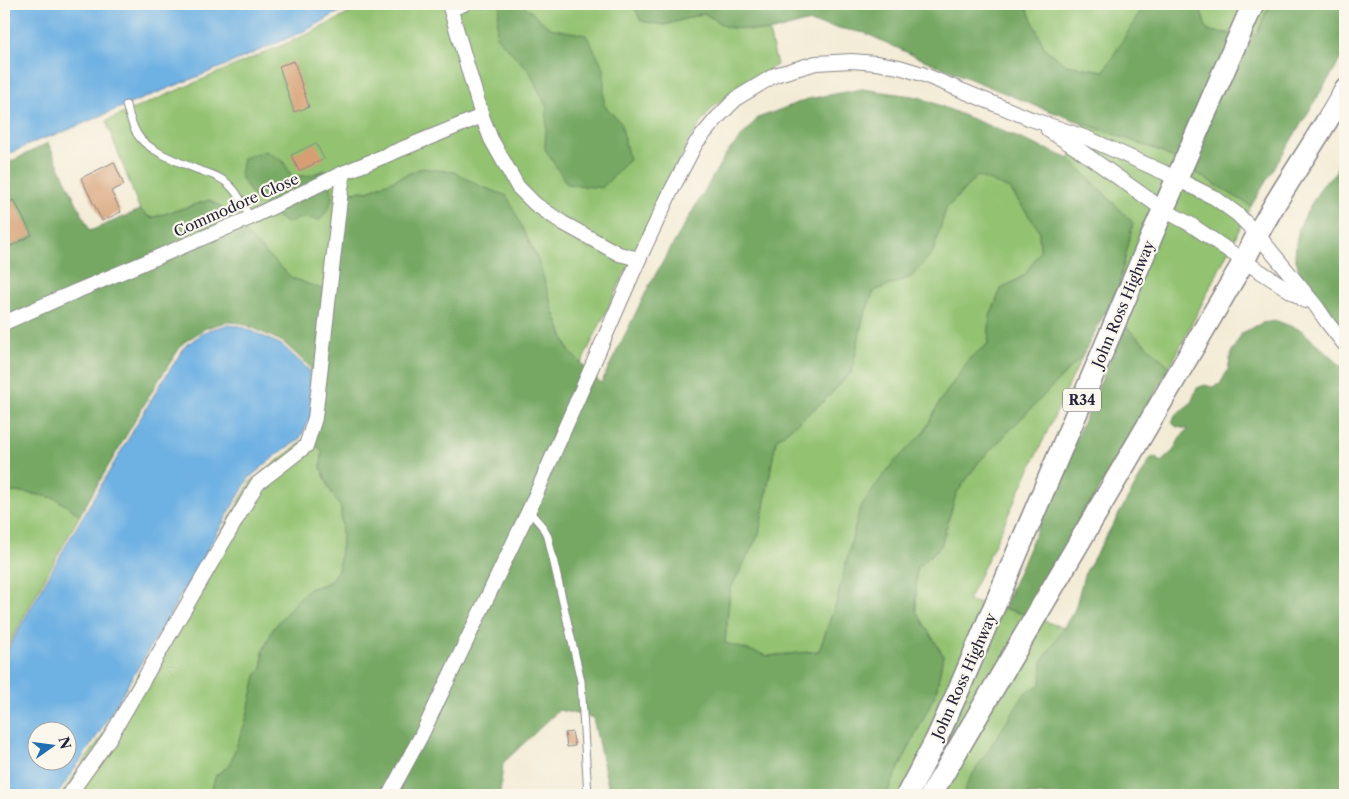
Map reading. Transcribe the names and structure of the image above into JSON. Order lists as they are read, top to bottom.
{
  "streets": {
    "main road": ["John Ross Highway", "R34"],
    "street": ["Commodore Close"]
  },
  "north": "right"
}
